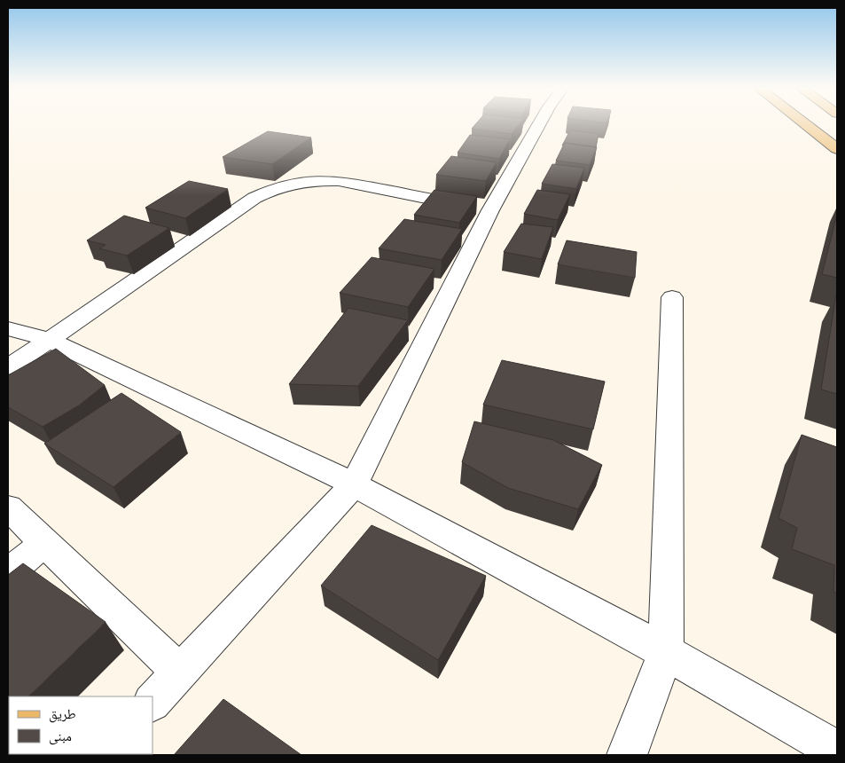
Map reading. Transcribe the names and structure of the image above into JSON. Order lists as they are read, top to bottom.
{
  "legend": ["طريق", "مبنى"]
}
